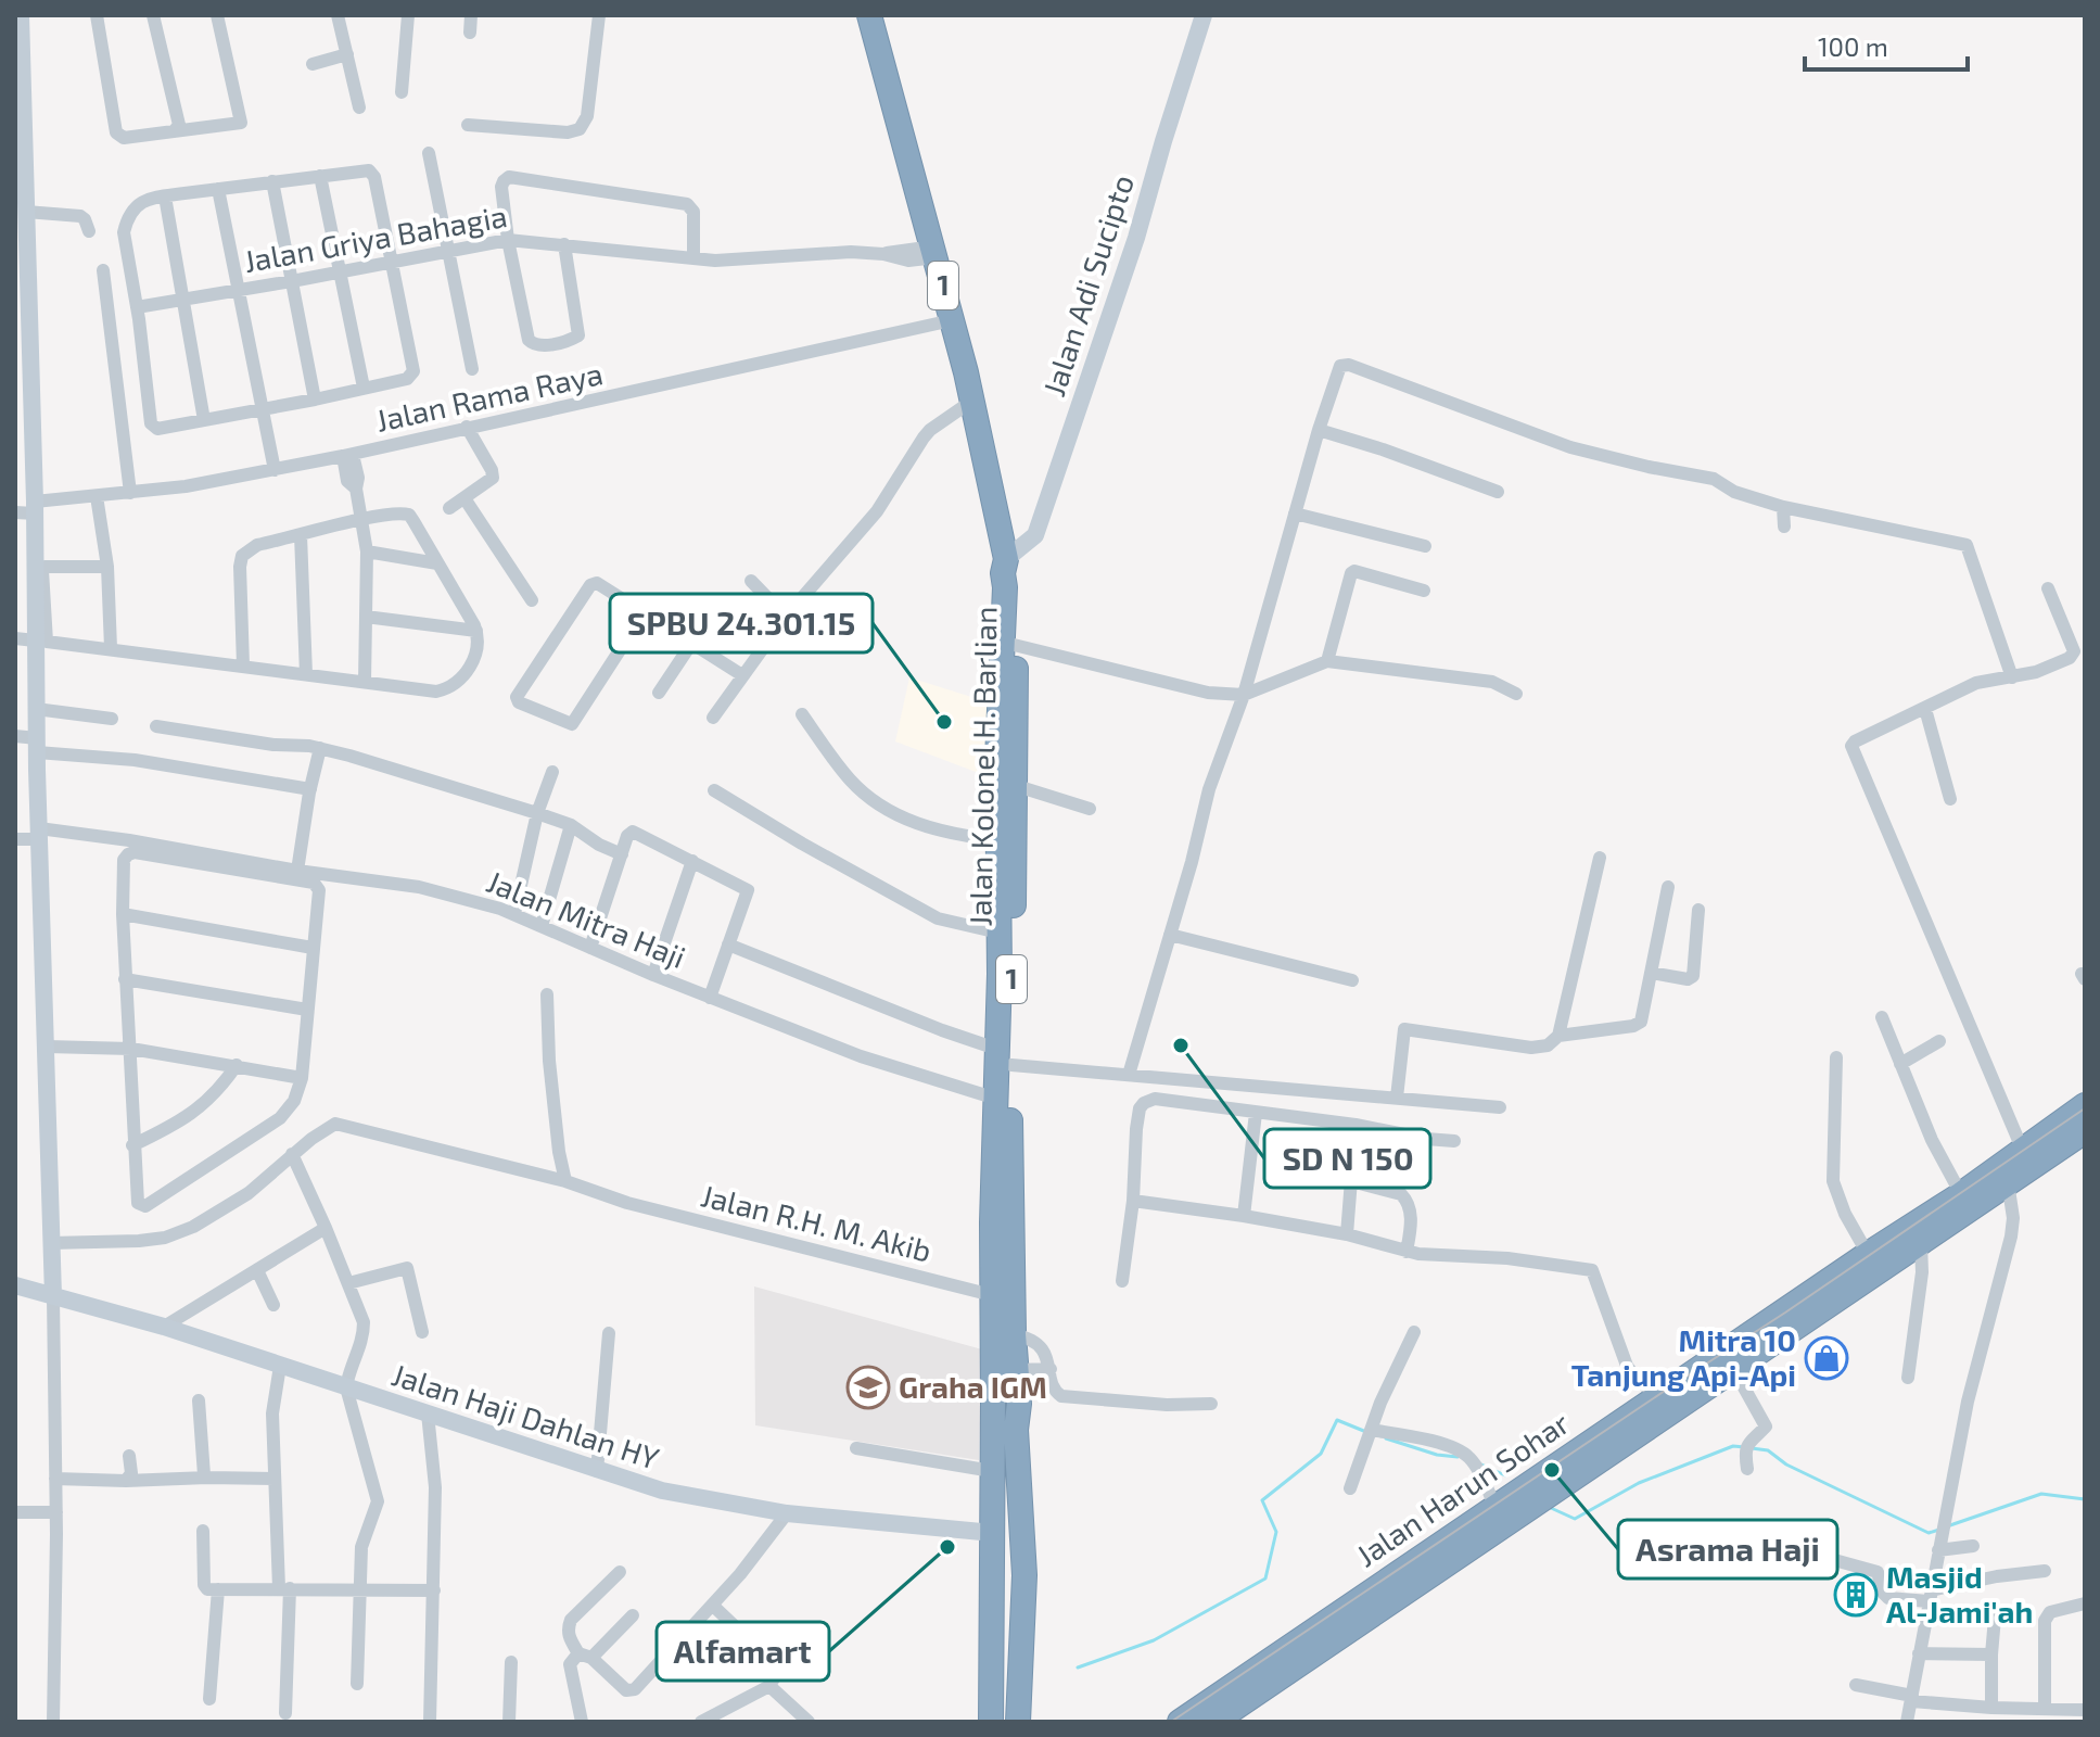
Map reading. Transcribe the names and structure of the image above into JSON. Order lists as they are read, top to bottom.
{
  "streets": {
    "highway": ["1", "Jalan Kolonel H. Barlian", "Jalan Harun Sohar"],
    "street": [
      "Jalan Griya Bahagia",
      "Jalan Adi Sucipto",
      "Jalan Rama Raya",
      "Jalan Mitra Haji",
      "Jalan R.H. M. Akib",
      "Jalan Haji Dahlan HY"
    ]
  },
  "crossings": [
    ["Jalan Griya Bahagia", "1"],
    ["1", "Jalan Adi Sucipto"],
    ["1", "Jalan Rama Raya"],
    ["1", "Jalan Kolonel H. Barlian"],
    ["1", "Jalan Haji Dahlan HY"],
    ["Jalan Adi Sucipto", "Jalan Kolonel H. Barlian"],
    ["Jalan Kolonel H. Barlian", "Jalan Mitra Haji"],
    ["Jalan Kolonel H. Barlian", "Jalan R.H. M. Akib"]
  ],
  "places": {
    "other": [
      "SPBU 24.301.15",
      "SD N 150",
      "Asrama Haji",
      "Alfamart"
    ],
    "shop": ["Mitra 10 Tanjung Api-Api"],
    "school or university": ["Graha IGM"],
    "building": ["Masjid Al-Jami'ah"]
  },
  "scale_bar": "100 m"
}
